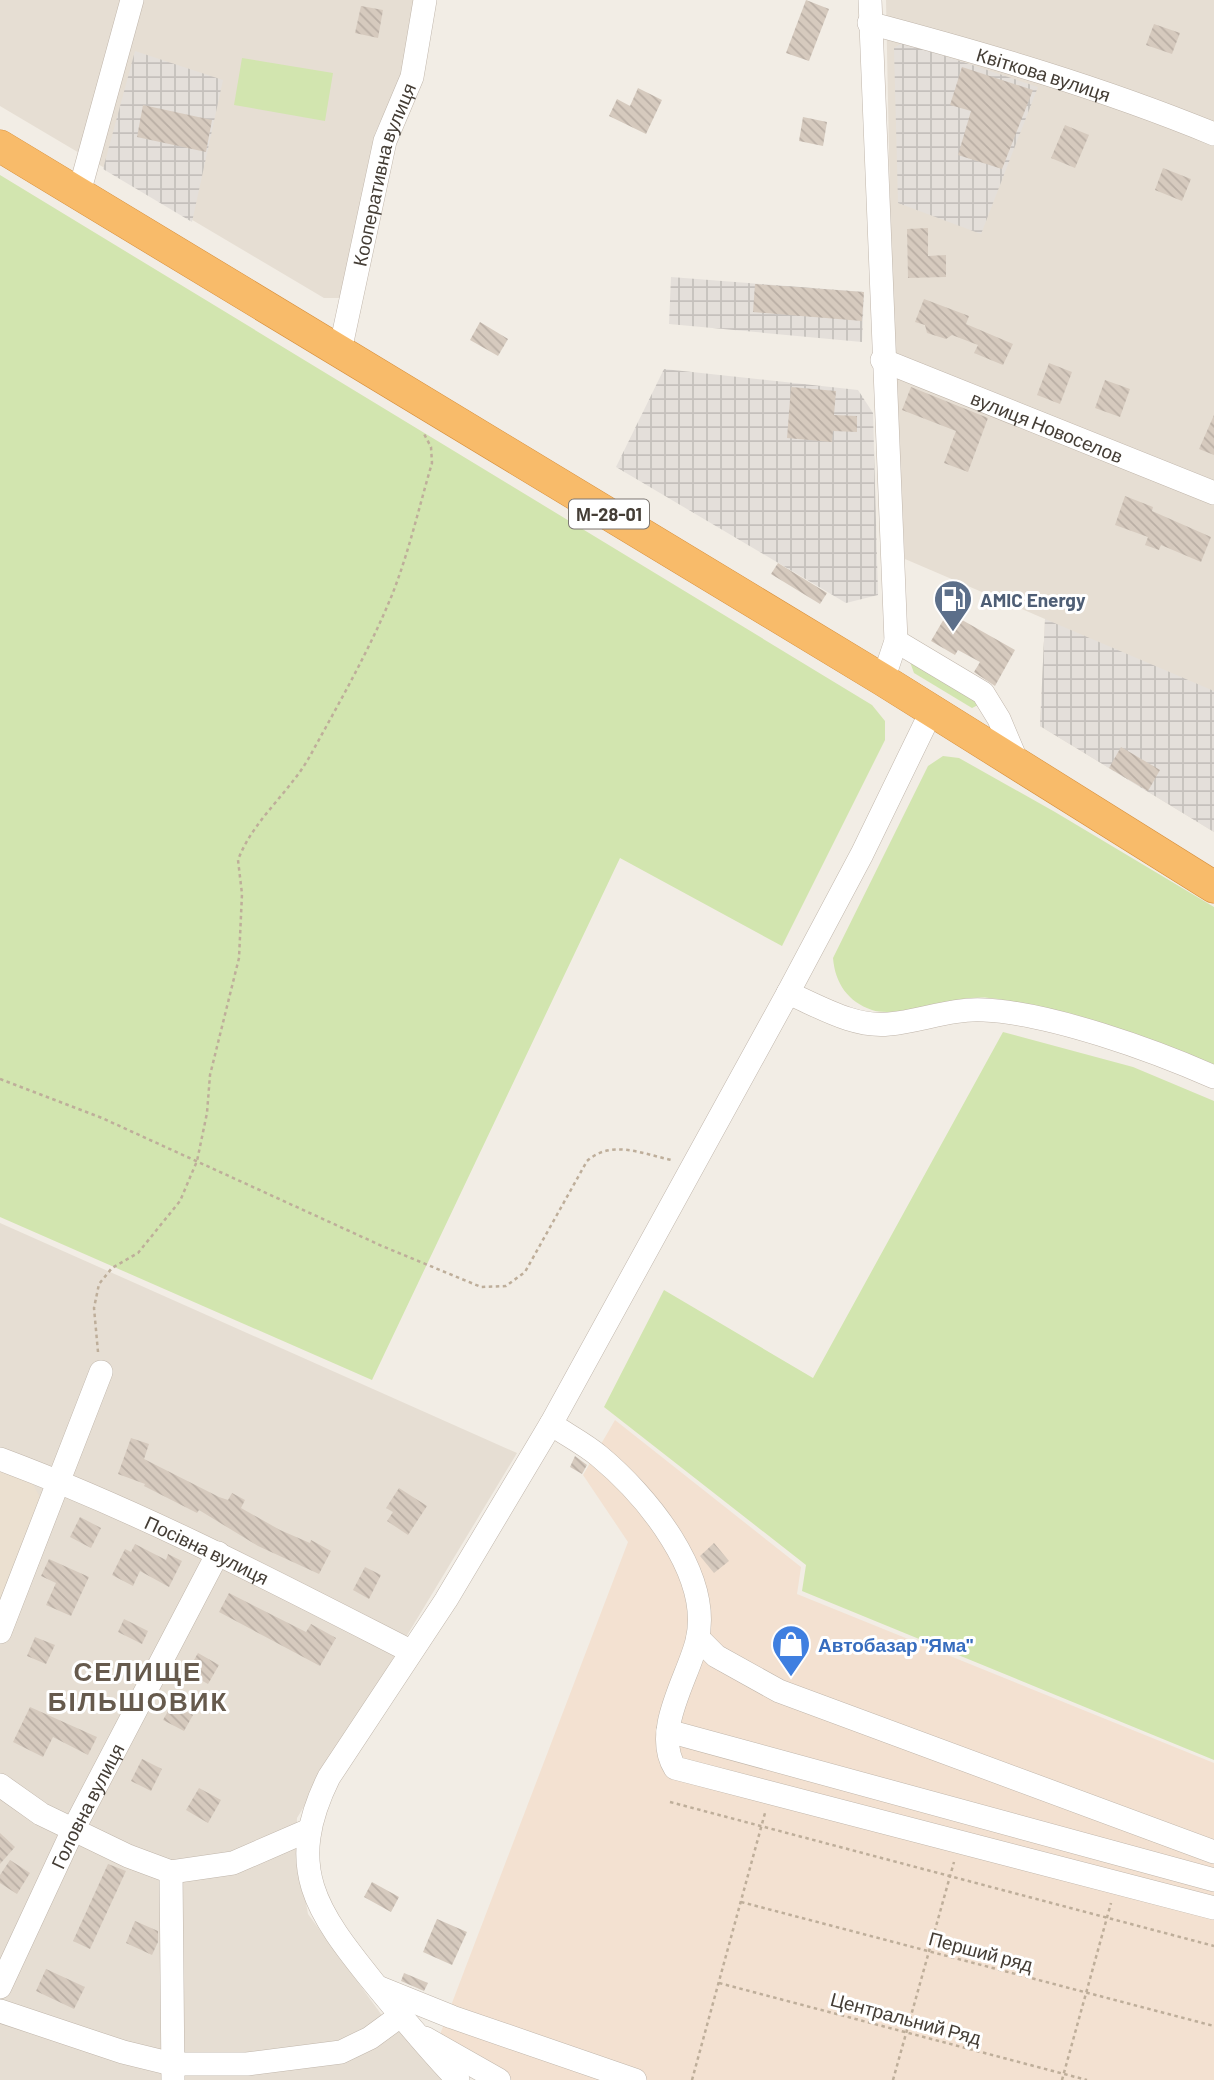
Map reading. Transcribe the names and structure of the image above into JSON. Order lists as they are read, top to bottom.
{
  "streets": {
    "highway": ["М-28-01"],
    "street": [
      "Квіткова вулиця",
      "Кооперативна вулиця",
      "вулиця Новоселов",
      "Посівна вулиця",
      "Головна вулиця"
    ],
    "path": ["Перший ряд", "Центральний Ряд"]
  },
  "crossings": [
    ["Кооперативна вулиця", "М-28-01"],
    ["Посівна вулиця", "Головна вулиця"]
  ],
  "districts": ["СЕЛИЩЕ БІЛЬШОВИК"],
  "places": {
    "fuel station": ["AMIC Energy"],
    "shop": ["Автобазар \"Яма\""]
  }
}
